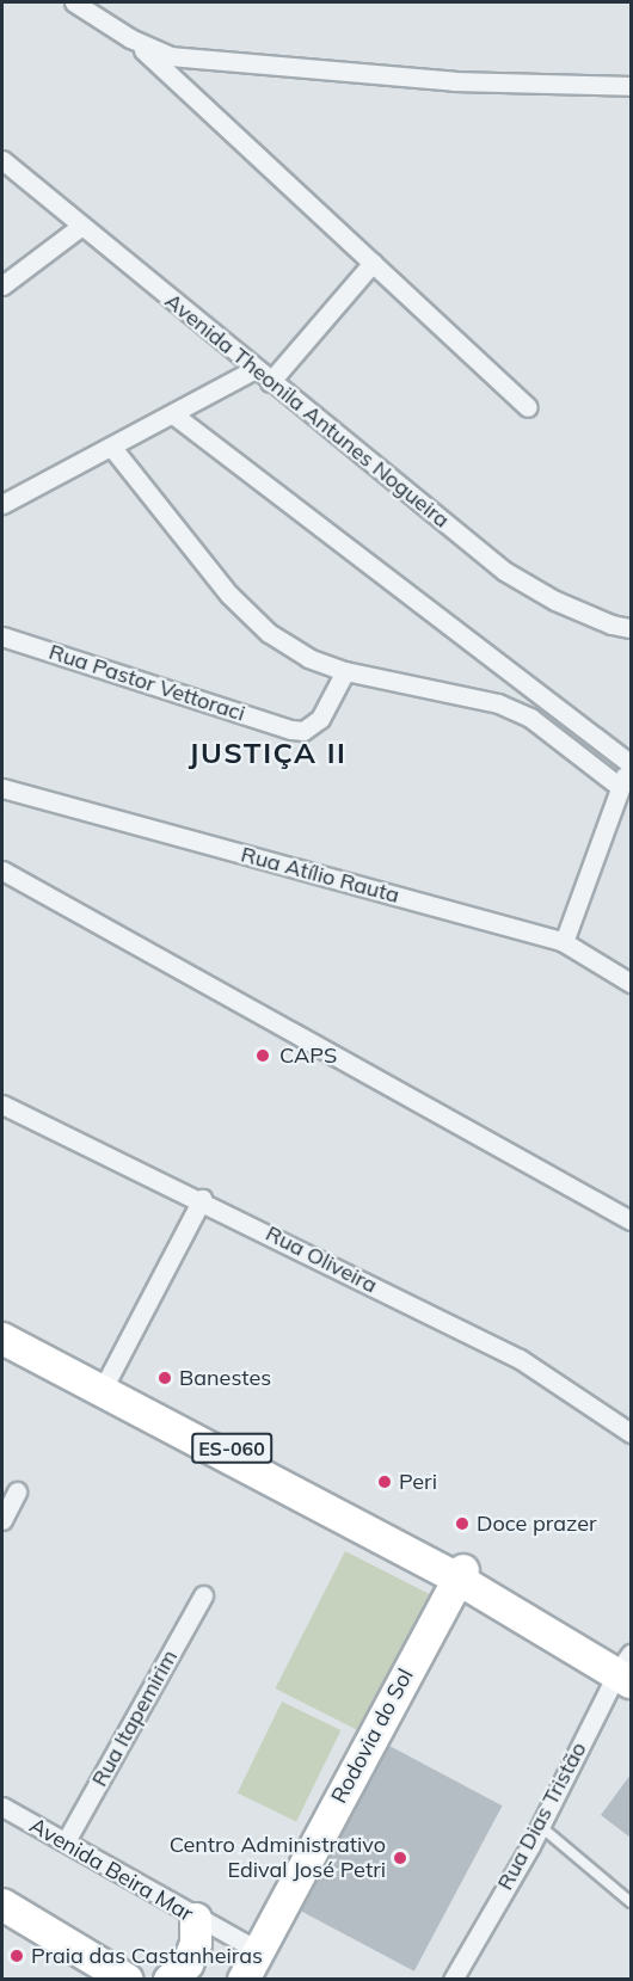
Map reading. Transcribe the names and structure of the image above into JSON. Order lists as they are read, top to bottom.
{
  "streets": {
    "main road": ["ES-060", "Rodovia do Sol"],
    "street": [
      "Avenida Theonila Antunes Nogueira",
      "Rua Pastor Vettoraci",
      "Rua Atílio Rauta",
      "Rua Oliveira",
      "Rua Itapemirim",
      "Rua Dias Tristão",
      "Avenida Beira Mar"
    ]
  },
  "crossings": [
    ["ES-060", "Rodovia do Sol"],
    ["ES-060", "Rua Dias Tristão"],
    ["Rua Itapemirim", "Avenida Beira Mar"],
    ["Rodovia do Sol", "Avenida Beira Mar"]
  ],
  "districts": ["JUSTIÇA II"],
  "places": [
    "CAPS",
    "Banestes",
    "Peri",
    "Doce prazer",
    "Centro Administrativo Edival José Petri",
    "Praia das Castanheiras"
  ]
}
